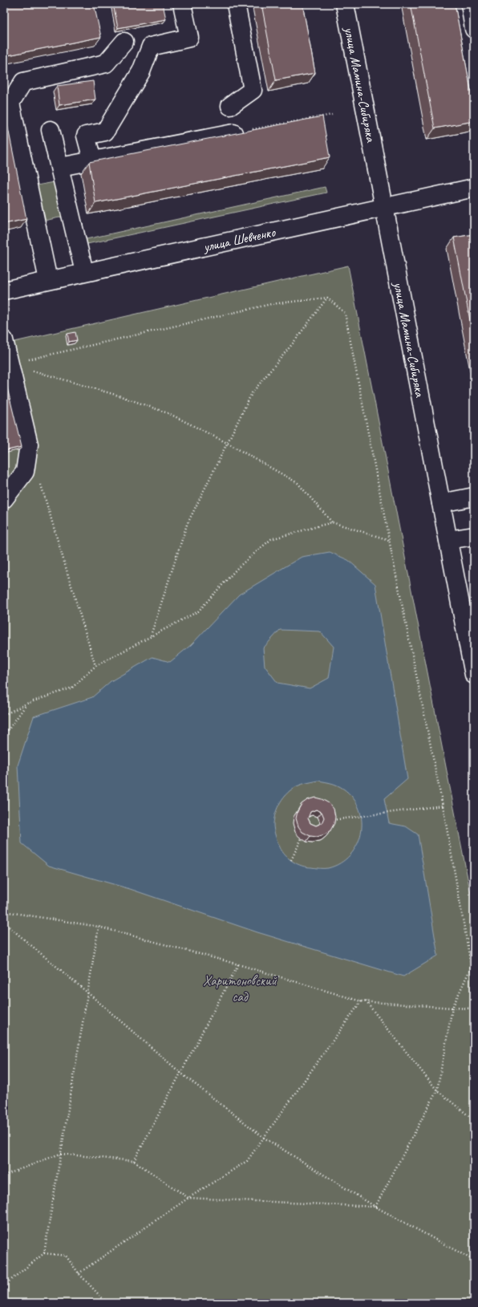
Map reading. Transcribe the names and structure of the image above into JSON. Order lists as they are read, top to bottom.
{
  "streets": {
    "main road": ["улица Мамина-Сибиряка", "улица Шевченко"]
  },
  "crossings": [
    ["улица Мамина-Сибиряка", "улица Шевченко"]
  ],
  "parks": ["Харитоновский сад"]
}
